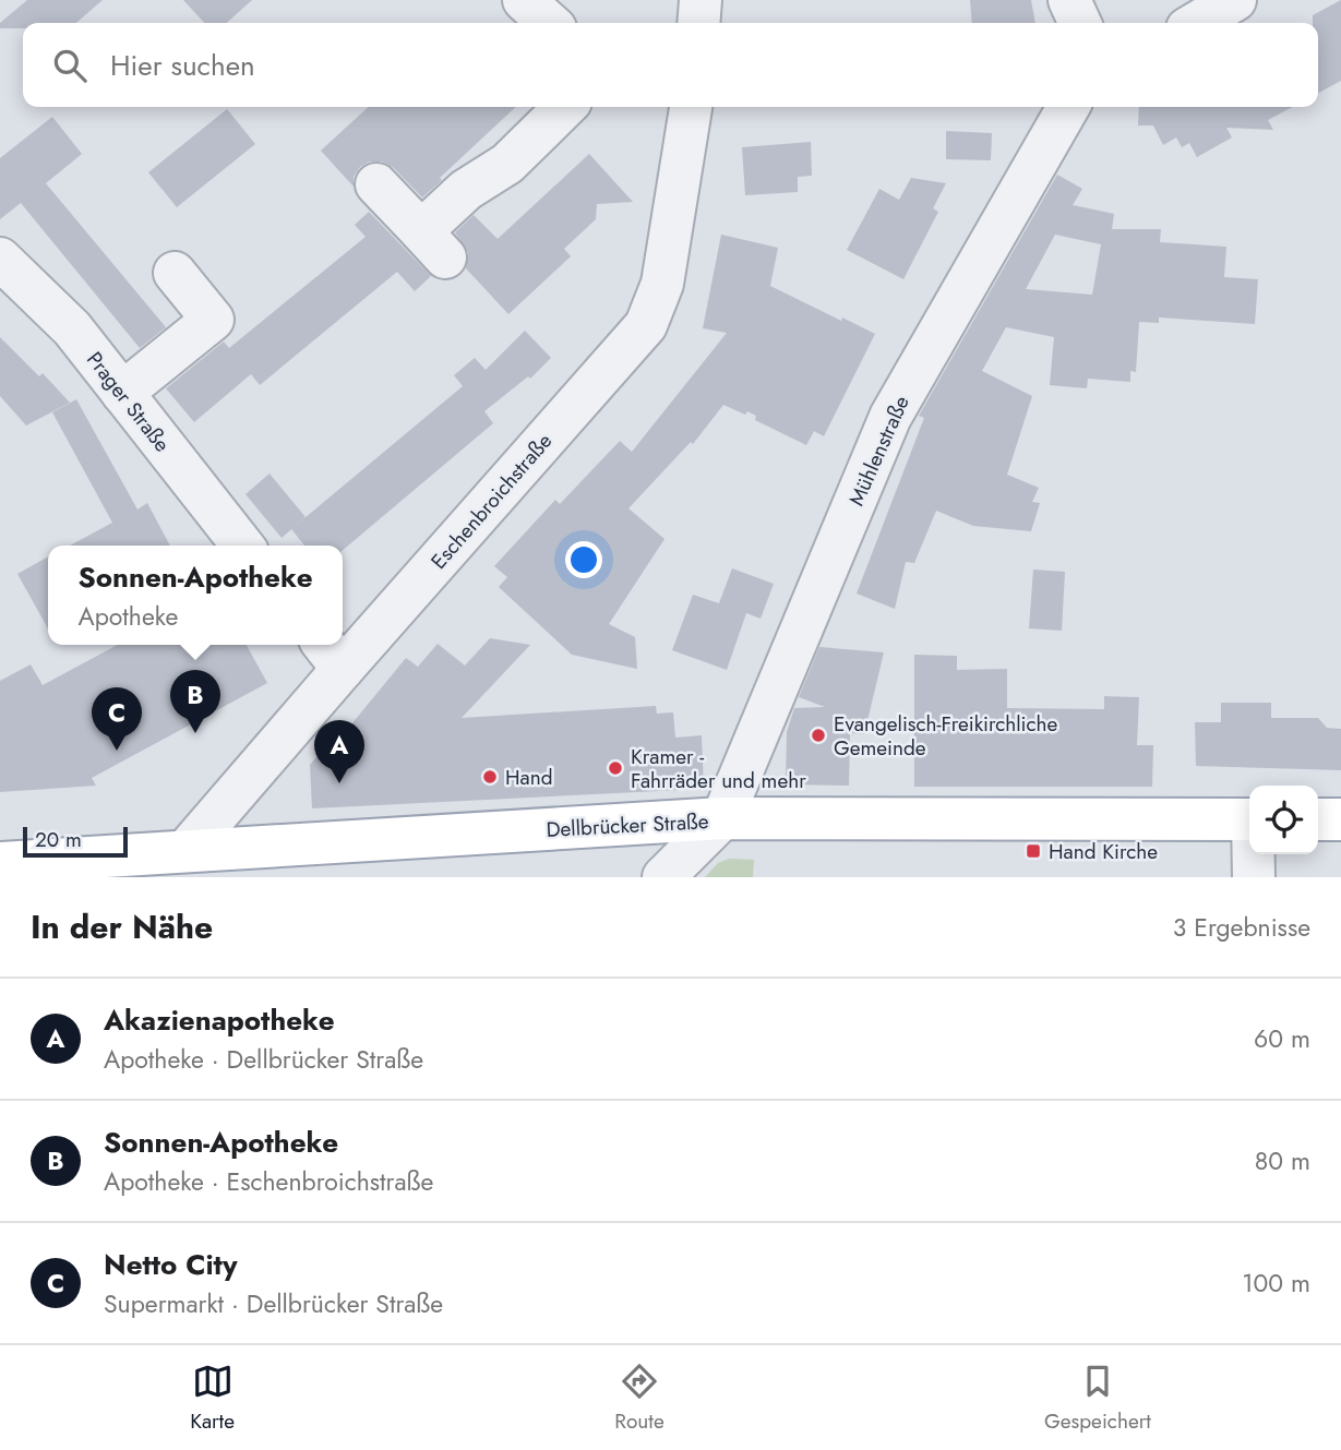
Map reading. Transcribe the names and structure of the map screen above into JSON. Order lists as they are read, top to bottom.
{
  "streets": {
    "main road": ["Dellbrücker Straße"],
    "street": ["Prager Straße", "Mühlenstraße", "Eschenbroichstraße"]
  },
  "crossings": [
    ["Mühlenstraße", "Dellbrücker Straße"],
    ["Eschenbroichstraße", "Dellbrücker Straße"]
  ],
  "places": {
    "other": ["Evangelisch-Freikirchliche Gemeinde", "Kramer - Fahrräder und mehr", "Hand"],
    "transit": ["Hand Kirche"]
  },
  "scale_bar": "20 m",
  "page": {
    "search": "Hier suchen",
    "popup": ["Sonnen-Apotheke", "Apotheke"],
    "pins": ["B", "C", "A"],
    "scale": "20 m",
    "heading": ["In der Nähe", "3 Ergebnisse"],
    "list": [
      {
        "mark": "A",
        "name": "Akazienapotheke",
        "note": "Apotheke · Dellbrücker Straße",
        "value": "60 m"
      },
      {
        "mark": "B",
        "name": "Sonnen-Apotheke",
        "note": "Apotheke · Eschenbroichstraße",
        "value": "80 m"
      },
      {
        "mark": "C",
        "name": "Netto City",
        "note": "Supermarkt · Dellbrücker Straße",
        "value": "100 m"
      }
    ],
    "nav": ["Karte", "Route", "Gespeichert"]
  }
}
